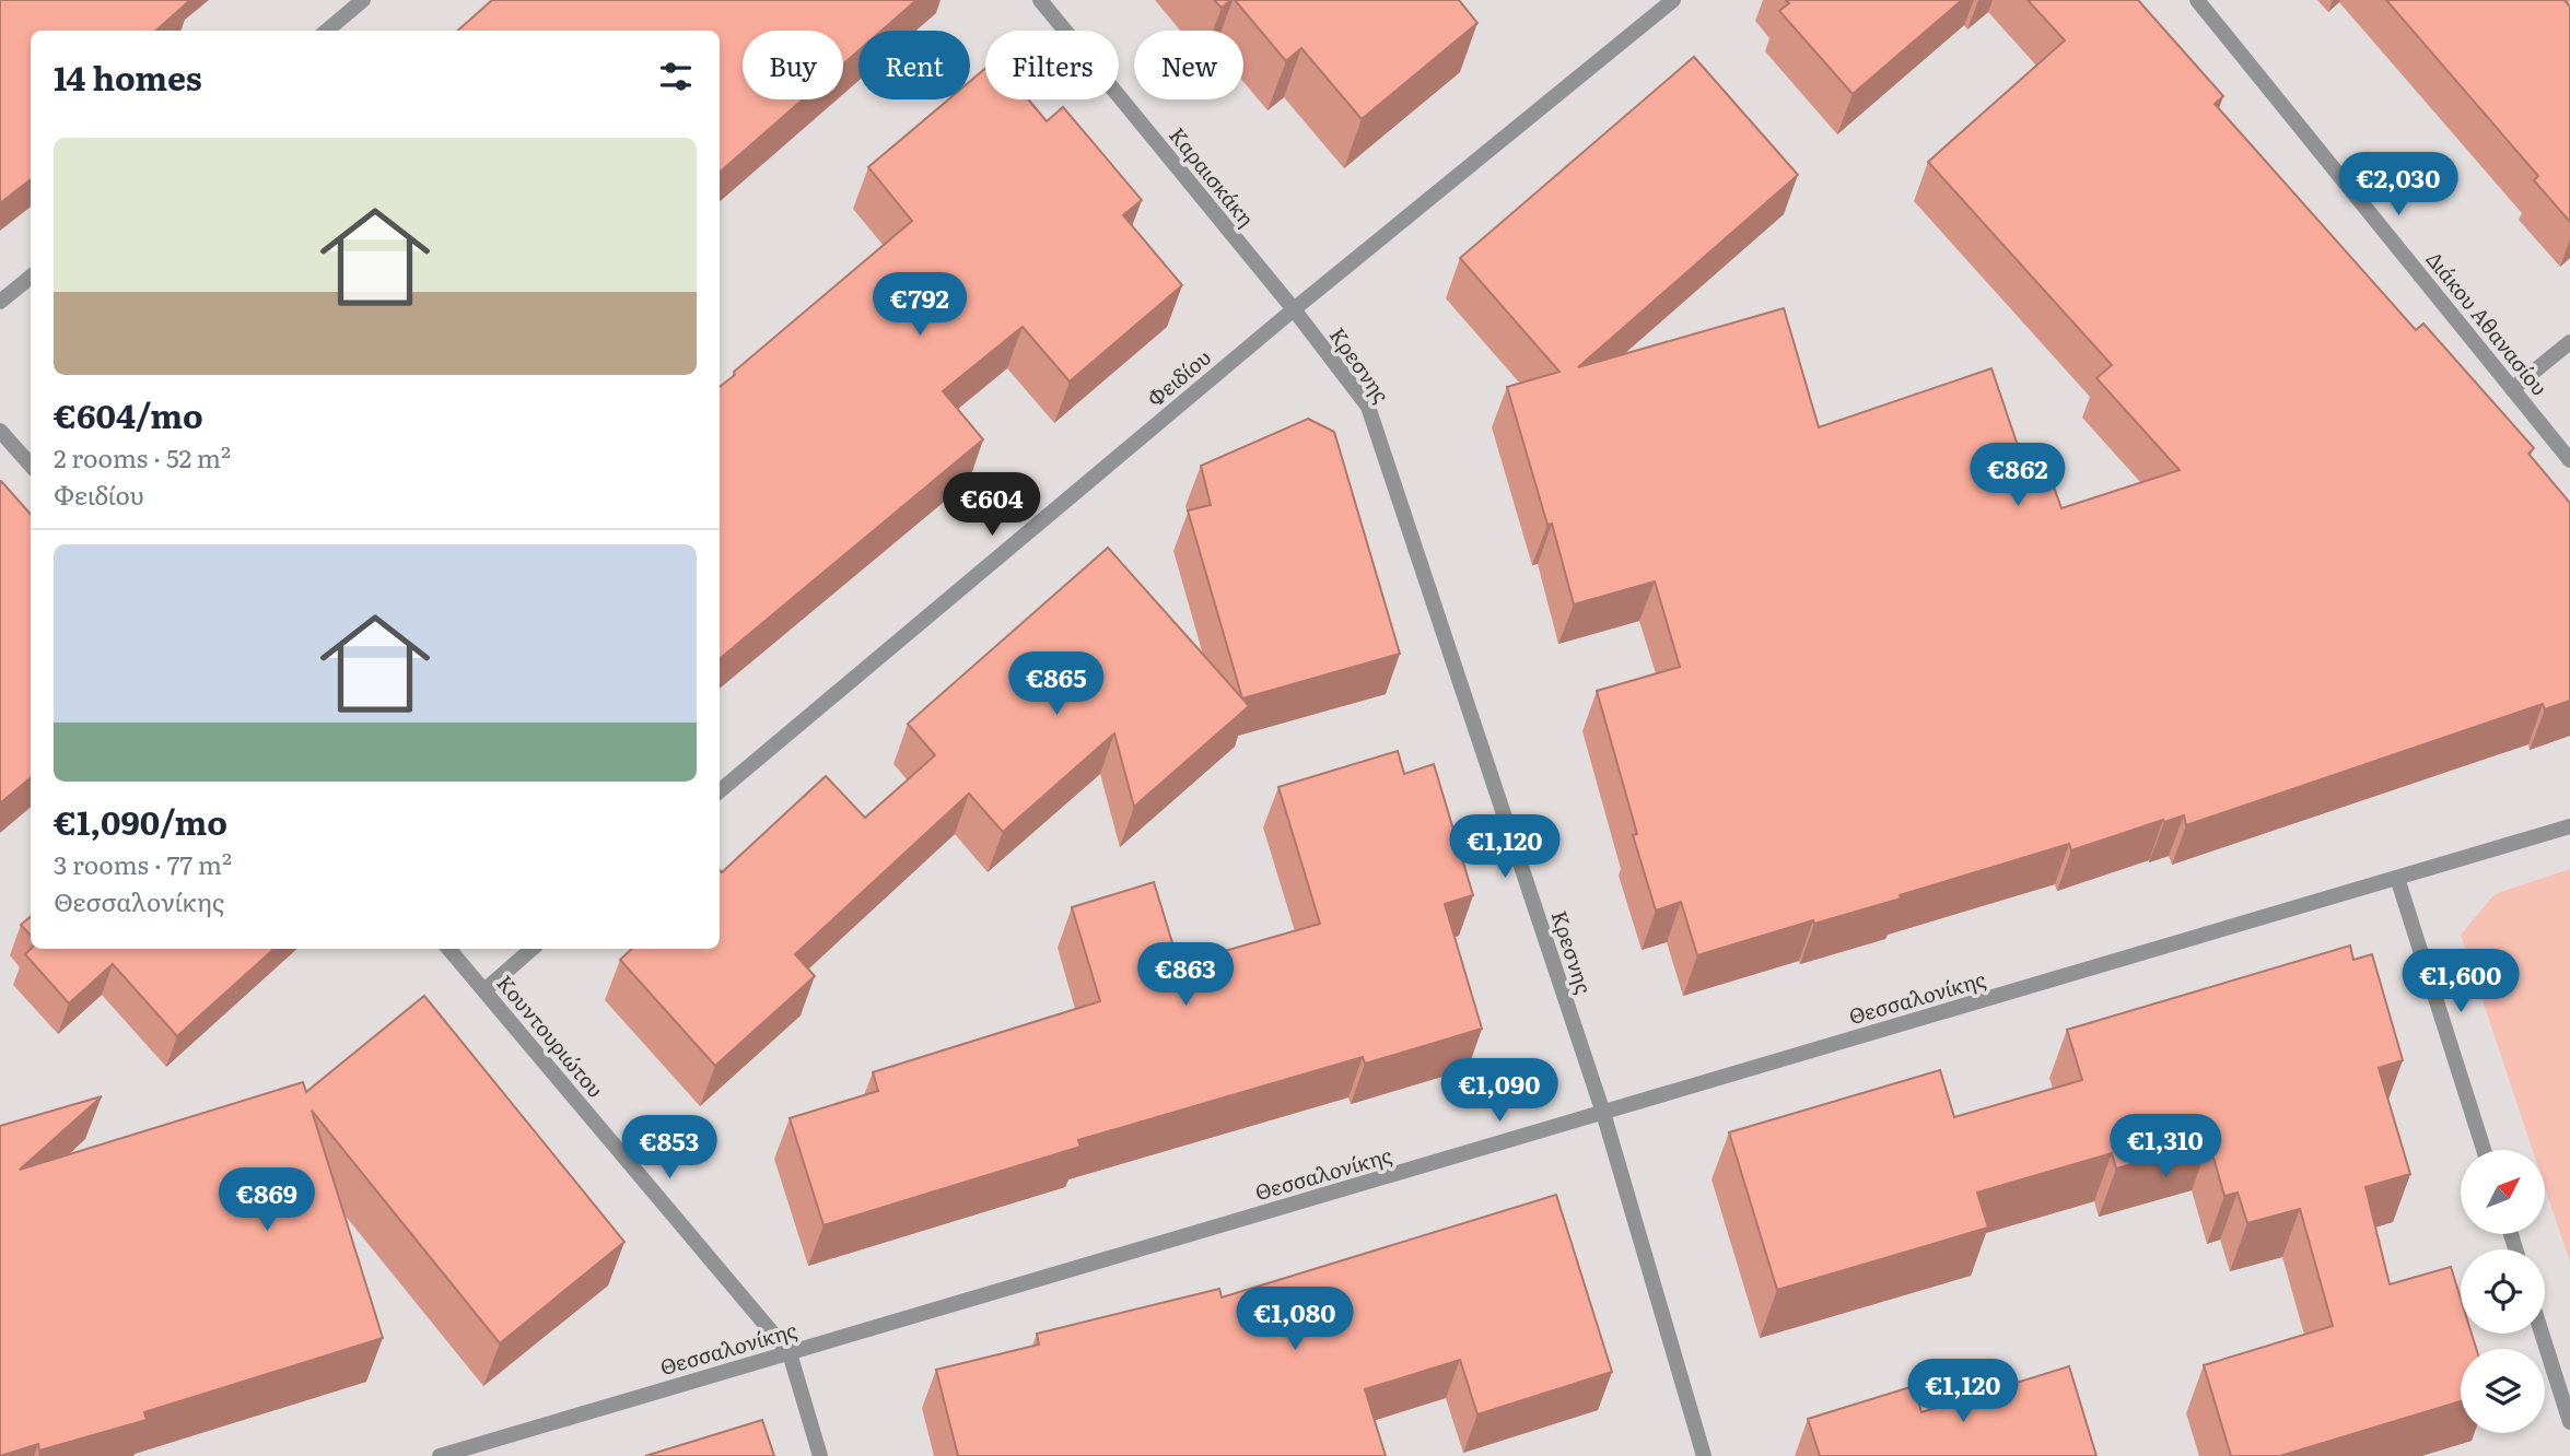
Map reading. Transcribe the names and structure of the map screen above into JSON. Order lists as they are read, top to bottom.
{
  "streets": {
    "street": [
      "Καραισκάκη",
      "Διάκου Αθανασίου",
      "Κρεσνης",
      "Φειδίου",
      "Θεσσαλονίκης",
      "Κουντουριώτου"
    ]
  },
  "crossings": [
    ["Καραισκάκη", "Κρεσνης"],
    ["Καραισκάκη", "Φειδίου"],
    ["Κρεσνης", "Φειδίου"],
    ["Κρεσνης", "Θεσσαλονίκης"],
    ["Θεσσαλονίκης", "Κουντουριώτου"]
  ],
  "north": "top right",
  "page": {
    "chip": [
      "Buy",
      "Rent",
      "Filters",
      "New"
    ],
    "heading": "14 homes",
    "list": [
      {
        "name": "€604/mo",
        "note": "2 rooms · 52 m² · Φειδίου"
      },
      {
        "name": "€1,090/mo",
        "note": "3 rooms · 77 m² · Θεσσαλονίκης"
      }
    ],
    "price": [
      "€2,030",
      "€792",
      "€862",
      "€604",
      "€865",
      "€1,120",
      "€863",
      "€1,600",
      "€1,090",
      "€1,310",
      "€853",
      "€869",
      "€1,080",
      "€1,120"
    ]
  }
}
